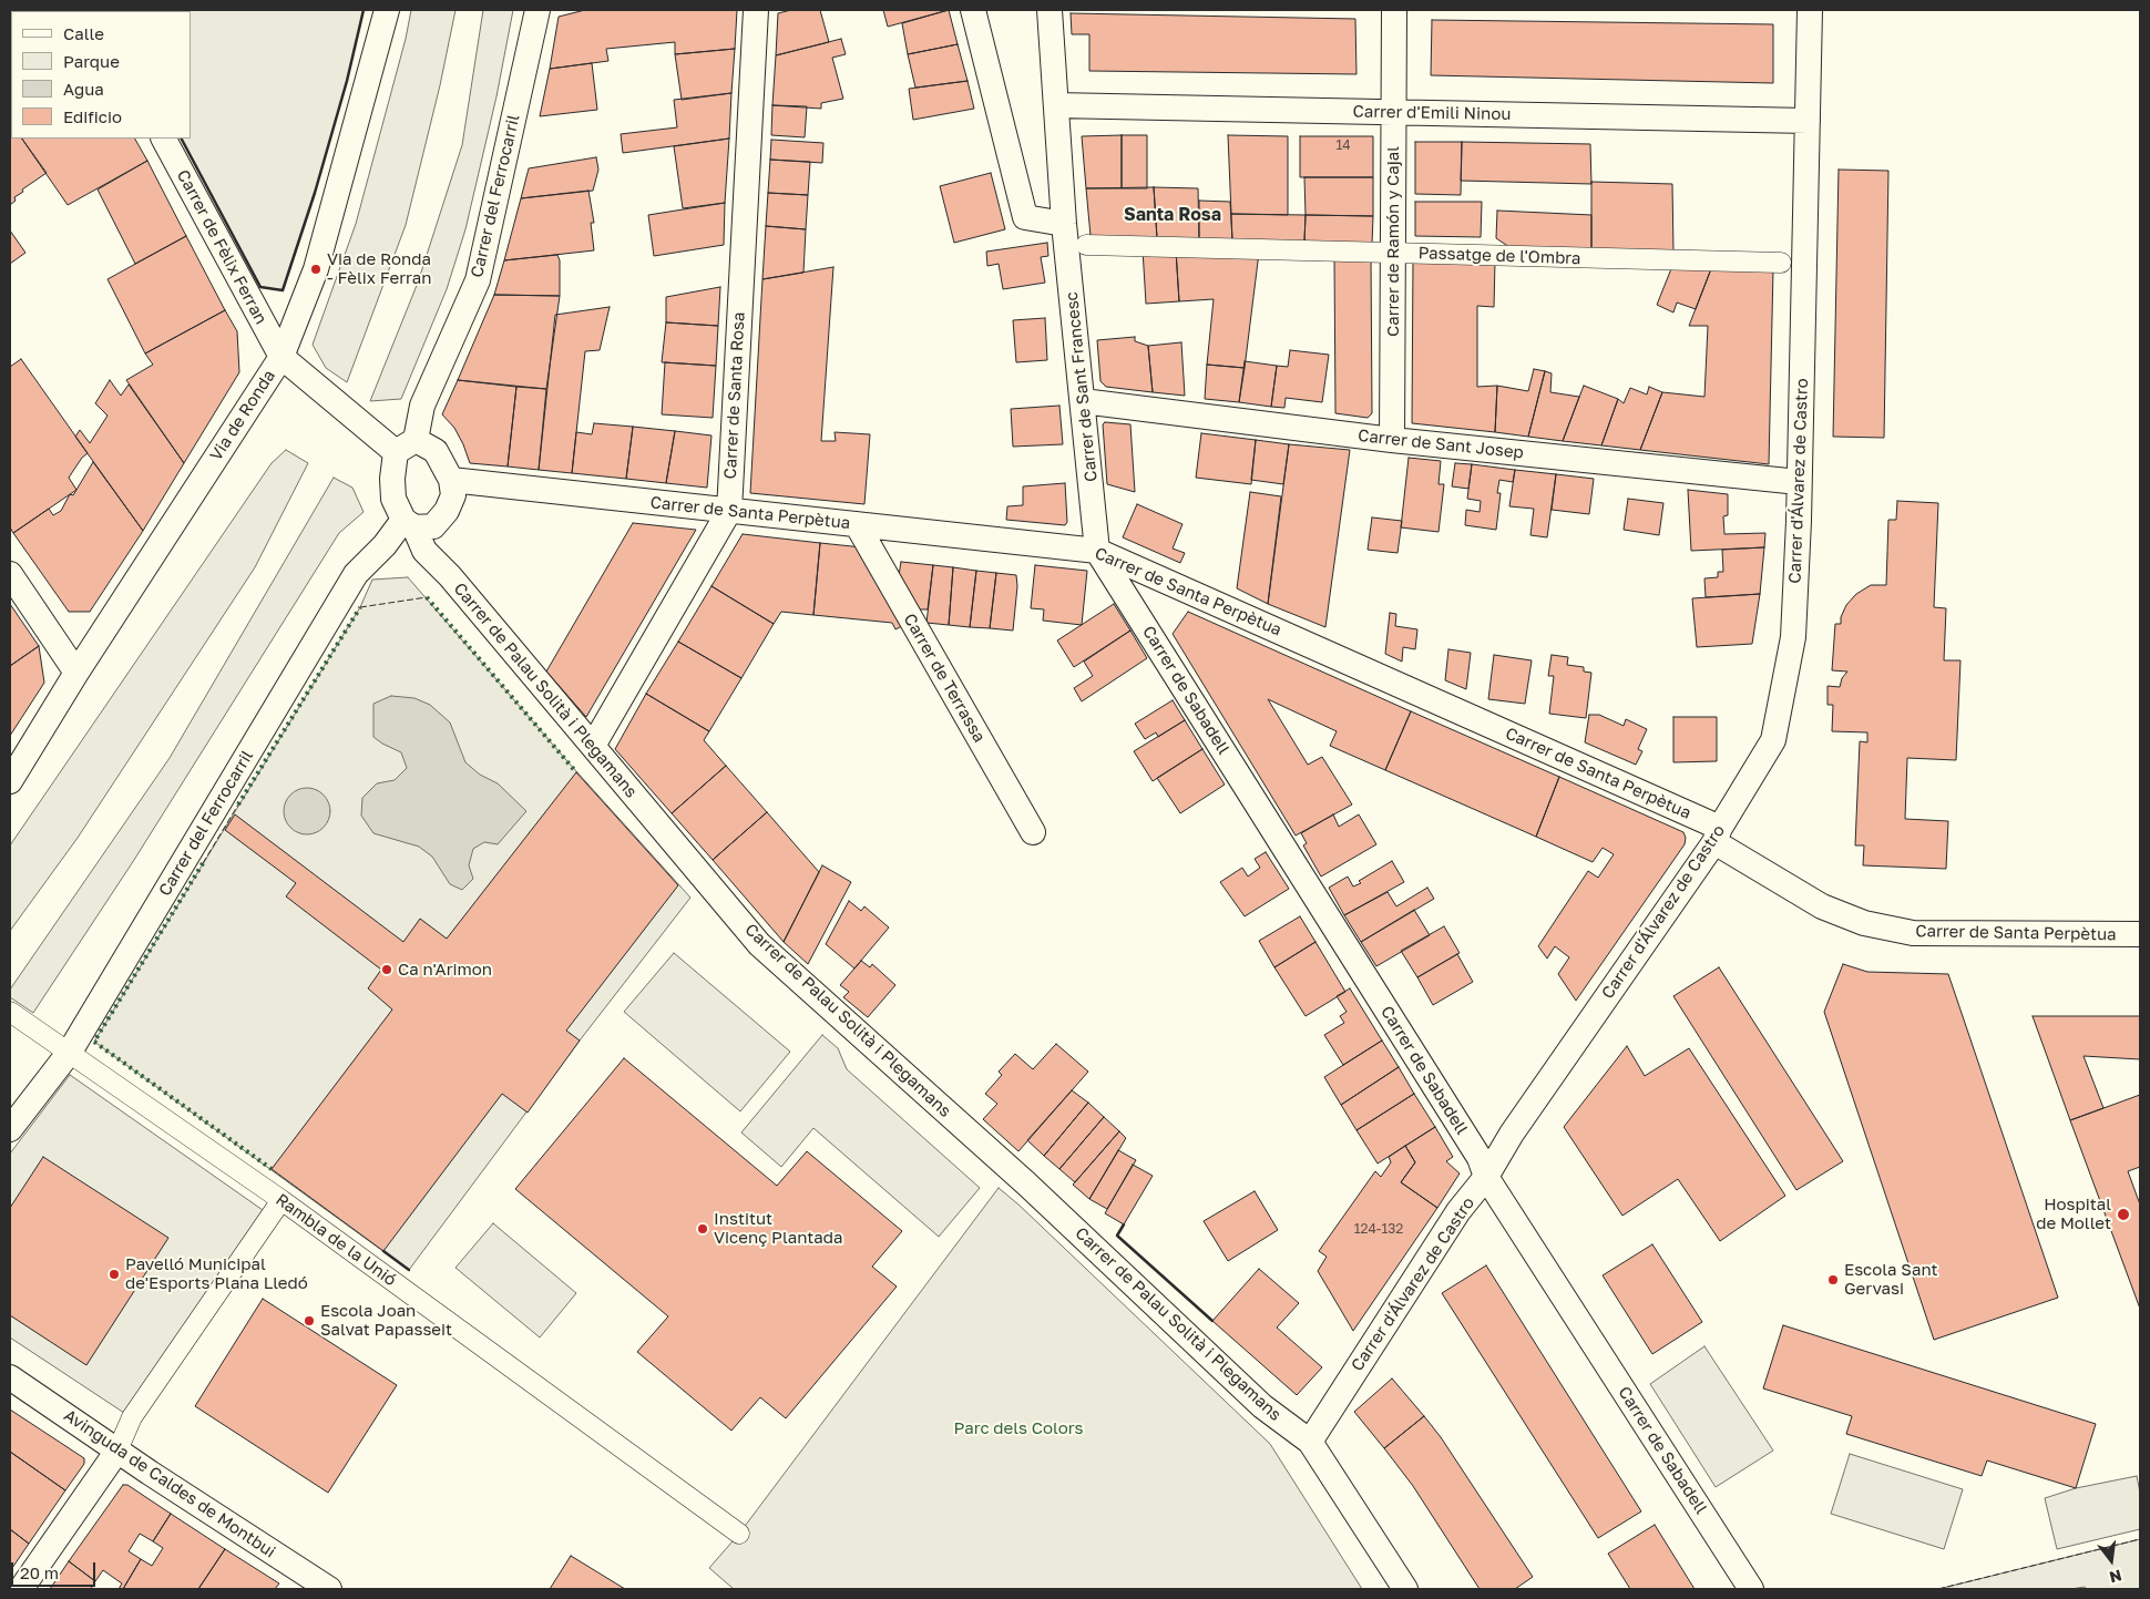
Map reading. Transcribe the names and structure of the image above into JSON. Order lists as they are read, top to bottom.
{
  "streets": {
    "street": [
      "Carrer d'Emili Ninou",
      "Carrer del Ferrocarril",
      "Carrer de Ramón y Cajal",
      "Carrer de Fèlix Ferran",
      "Passatge de l'Ombra",
      "Carrer de Sant Francesc",
      "Carrer de Santa Rosa",
      "Via de Ronda",
      "Carrer de Sant Josep",
      "Carrer d'Álvarez de Castro",
      "Carrer de Santa Perpètua",
      "Carrer de Terrassa",
      "Carrer de Palau Solità i Plegamans",
      "Carrer de Sabadell",
      "Rambla de la Unió",
      "Avinguda de Caldes de Montbui"
    ]
  },
  "crossings": [
    ["Carrer d'Emili Ninou", "Carrer de Ramón y Cajal"],
    ["Carrer d'Emili Ninou", "Carrer de Sant Francesc"],
    ["Carrer d'Emili Ninou", "Carrer d'Álvarez de Castro"],
    ["Carrer del Ferrocarril", "Carrer de Santa Perpètua"],
    ["Carrer del Ferrocarril", "Carrer de Palau Solità i Plegamans"],
    ["Carrer del Ferrocarril", "Rambla de la Unió"],
    ["Carrer de Ramón y Cajal", "Passatge de l'Ombra"],
    ["Carrer de Ramón y Cajal", "Carrer de Sant Josep"],
    ["Carrer de Fèlix Ferran", "Via de Ronda"],
    ["Carrer de Sant Francesc", "Carrer de Sant Josep"],
    ["Carrer de Sant Francesc", "Carrer de Santa Perpètua"],
    ["Carrer de Sant Francesc", "Carrer de Sabadell"],
    ["Carrer de Santa Rosa", "Carrer de Santa Perpètua"],
    ["Carrer de Santa Rosa", "Carrer de Palau Solità i Plegamans"],
    ["Carrer de Sant Josep", "Carrer d'Álvarez de Castro"],
    ["Carrer d'Álvarez de Castro", "Carrer de Santa Perpètua"],
    ["Carrer d'Álvarez de Castro", "Carrer de Palau Solità i Plegamans"],
    ["Carrer d'Álvarez de Castro", "Carrer de Sabadell"],
    ["Carrer de Santa Perpètua", "Carrer de Terrassa"],
    ["Carrer de Santa Perpètua", "Carrer de Palau Solità i Plegamans"],
    ["Carrer de Santa Perpètua", "Carrer de Sabadell"]
  ],
  "districts": ["Santa Rosa"],
  "parks": ["Parc dels Colors"],
  "places": [
    "Via de Ronda - Fèlix Ferran",
    "Ca n'Arimon",
    "Hospital de Mollet",
    "Institut Vicenç Plantada",
    "Pavelló Municipal de'Esports Plana Lledó",
    "Escola Sant Gervasi",
    "Escola Joan Salvat Papasseit"
  ],
  "house_numbers": ["14", "124-132"],
  "legend": [
    "Calle",
    "Parque",
    "Agua",
    "Edificio"
  ],
  "scale_bar": "20 m",
  "north": "bottom"
}
